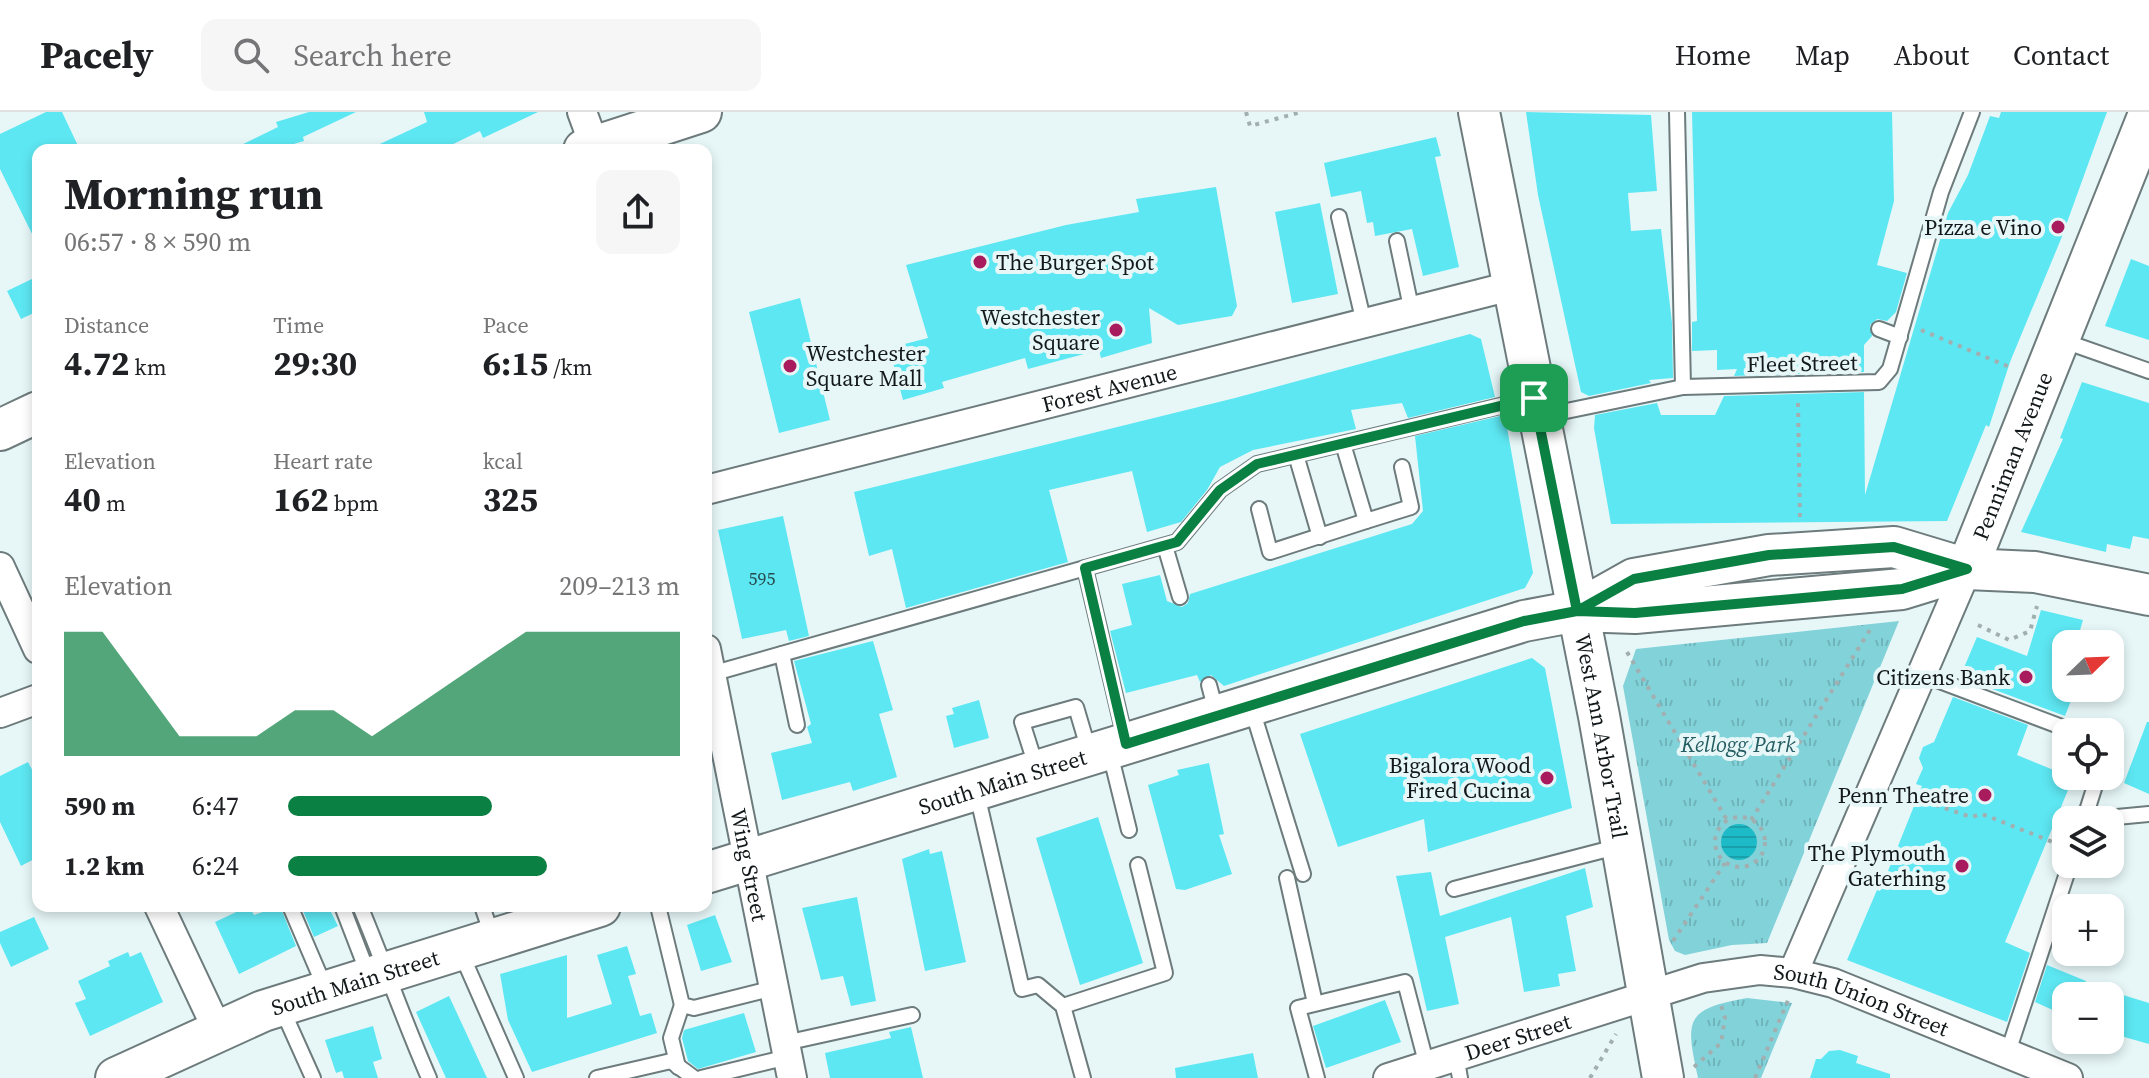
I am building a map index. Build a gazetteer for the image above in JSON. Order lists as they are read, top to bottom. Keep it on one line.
{"streets":{"main road":["Penniman Avenue","West Ann Arbor Trail","South Main Street"],"street":["Forest Avenue","Wing Street","South Union Street","Deer Street"],"lane":["Fleet Street"]},"crossings":[["Fleet Street","West Ann Arbor Trail"],["Forest Avenue","West Ann Arbor Trail"],["Penniman Avenue","South Main Street"],["Penniman Avenue","South Union Street"],["West Ann Arbor Trail","South Main Street"],["West Ann Arbor Trail","South Union Street"],["West Ann Arbor Trail","Deer Street"],["South Main Street","Wing Street"],["South Union Street","Deer Street"]],"parks":["Kellogg Park"],"places":["Pizza e Vino","The Burger Spot","Westchester Square","Westchester Square Mall","Citizens Bank","Bigalora Wood Fired Cucina","Penn Theatre","The Plymouth Gaterhing"],"house_numbers":["595"],"north":"top right","page":{"header":"Pacely","search":"Search here","nav":["Home","Map","About","Contact"],"heading":["Morning run","06:57 · 8 × 590 m"],"stats":[["Distance","4.72 km"],["Time","29:30"],["Pace","6:15 /km"],["Elevation","40 m"],["Heart rate","162 bpm"],["kcal","325"]],"chart":["Elevation","209–213 m"],"map_buttons":["+","−"],"list":[{"name":"590 m","note":"6:47"},{"name":"1.2 km","note":"6:24"}]}}
